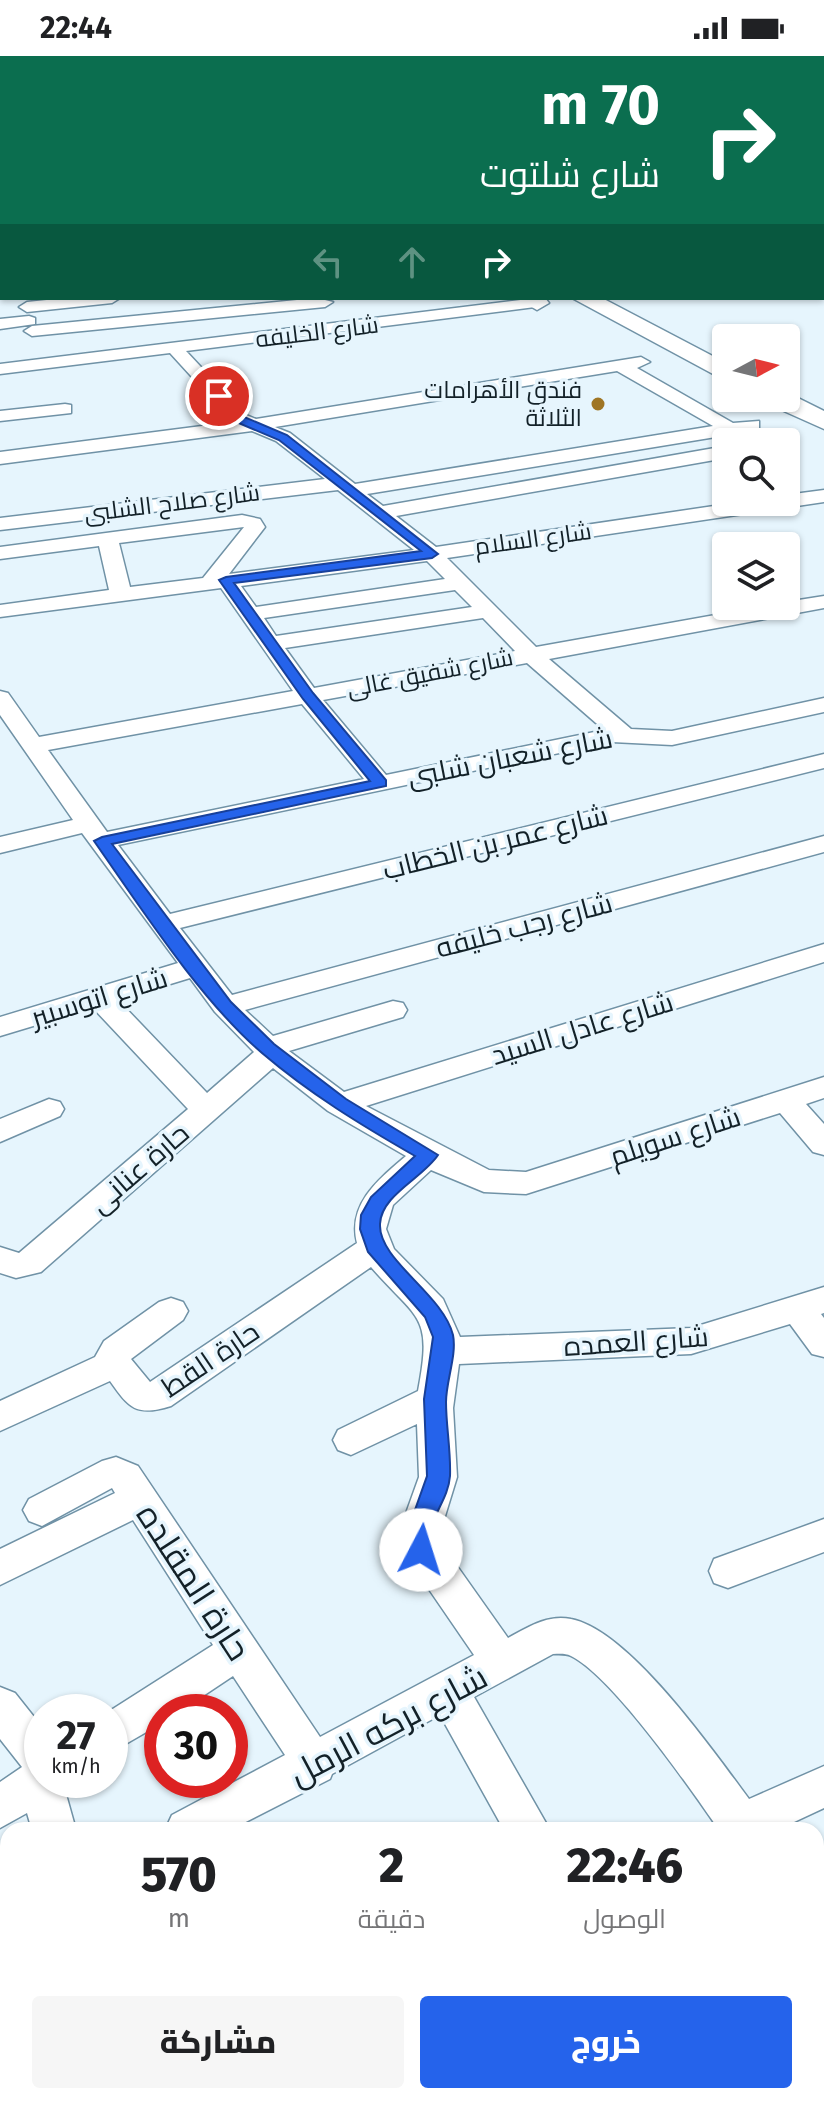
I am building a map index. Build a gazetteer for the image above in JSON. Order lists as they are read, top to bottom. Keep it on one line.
{"streets":{"street":["شارع الخليفه","شارع صلاح الشلبى","شارع السلام","شارع شفيق غالى","شارع شعبان شلبى","شارع عمر بن الخطاب","شارع رجب خليفه","شارع اتوسبير","شارع عادل السيد","شارع سويلم","حارة عنانى","شارع العمده","حارة القط","حارة المقلده","شارع بركه الرمل"]},"crossings":[["حارة المقلده","شارع بركه الرمل"]],"places":["فندق الأهرامات الثلاثة"],"north":"right","page":{"status":"22:44","turn":["70 m","شارع شلتوت"],"speed":"27 km/h","limit":"30","eta":["22:46","الوصول","2","دقيقة","570","m"],"buttons":["خروج","مشاركة"]}}
